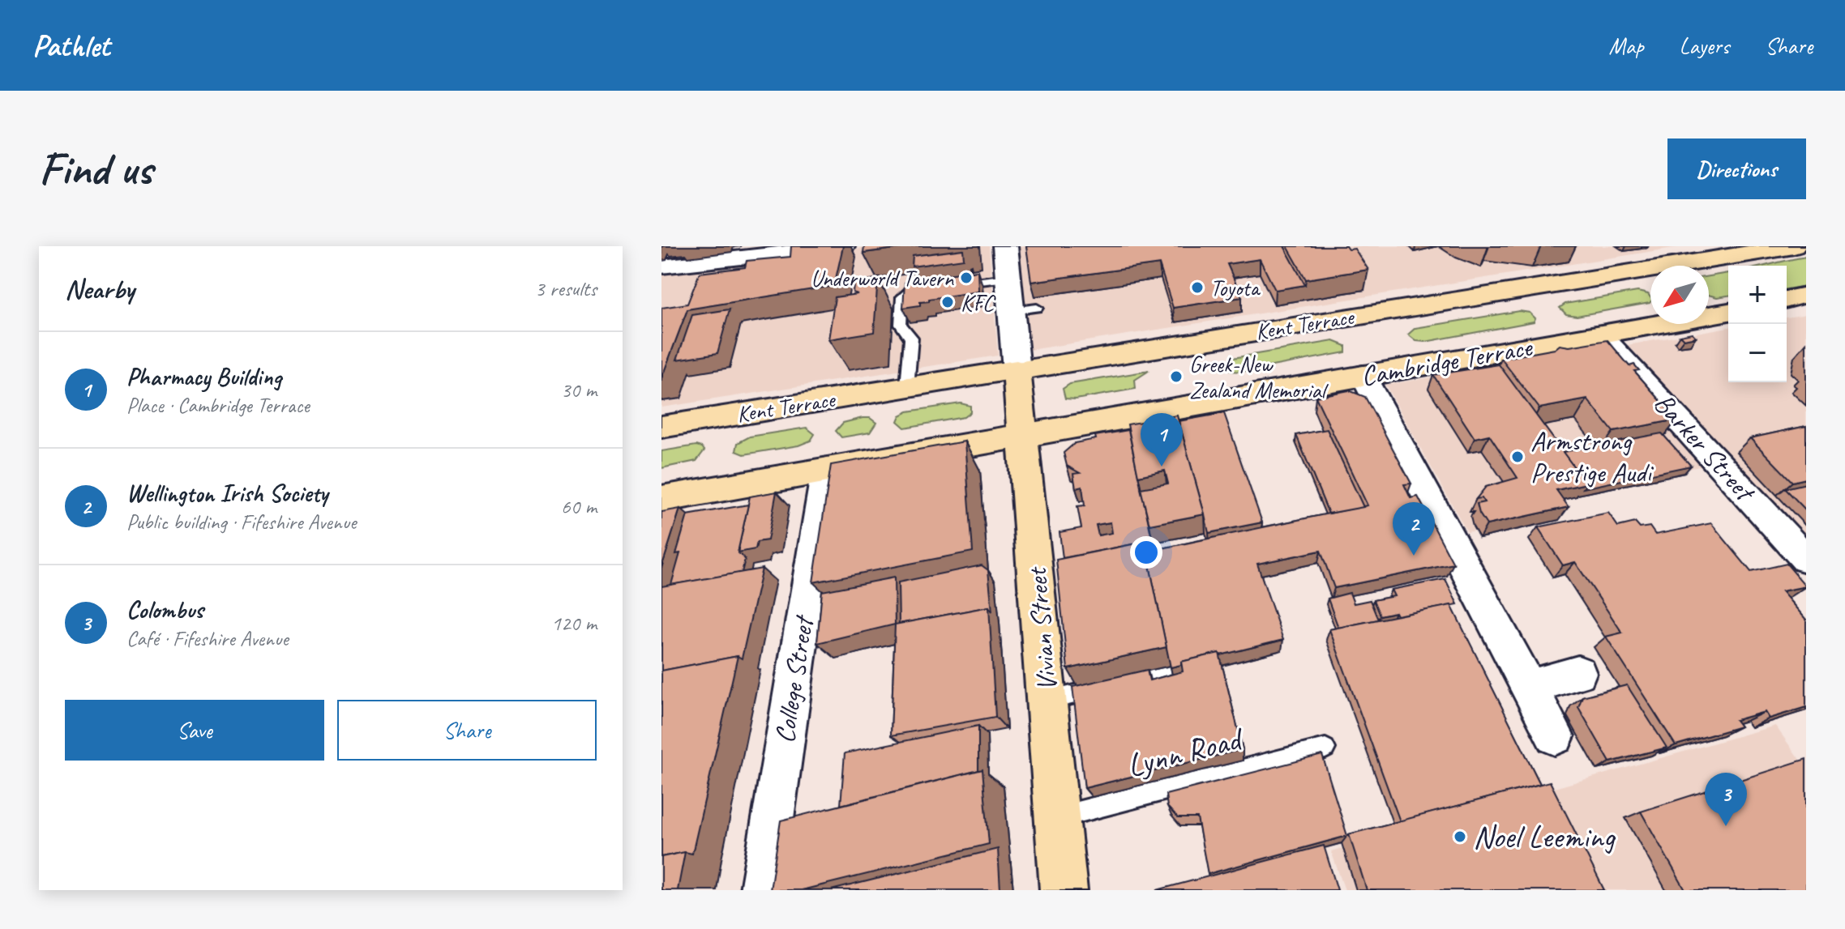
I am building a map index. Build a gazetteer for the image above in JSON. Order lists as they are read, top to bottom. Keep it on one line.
{"streets":{"main road":["Kent Terrace","Cambridge Terrace","Vivian Street"],"street":["Barker Street","College Street"],"lane":["Lynn Road"]},"crossings":[["Kent Terrace","Vivian Street"],["Cambridge Terrace","Barker Street"],["Cambridge Terrace","Vivian Street"],["Cambridge Terrace","College Street"],["Vivian Street","Lynn Road"]],"places":["Underworld Tavern","Toyota","KFC","Greek-New Zealand Memorial","Armstrong Prestige Audi","Noel Leeming"],"north":"bottom left","page":{"header":"Pathlet","nav":["Map","Layers","Share"],"buttons":["Directions",["Save","Share"]],"title":"Find us","heading":["Nearby","3 results"],"map_buttons":["+","−"],"list":[{"mark":"1","name":"Pharmacy Building","note":"Place · Cambridge Terrace","value":"30 m"},{"mark":"2","name":"Wellington Irish Society","note":"Public building · Fifeshire Avenue","value":"60 m"},{"mark":"3","name":"Colombus","note":"Café · Fifeshire Avenue","value":"120 m"}],"pins":["1","2","3"]}}
